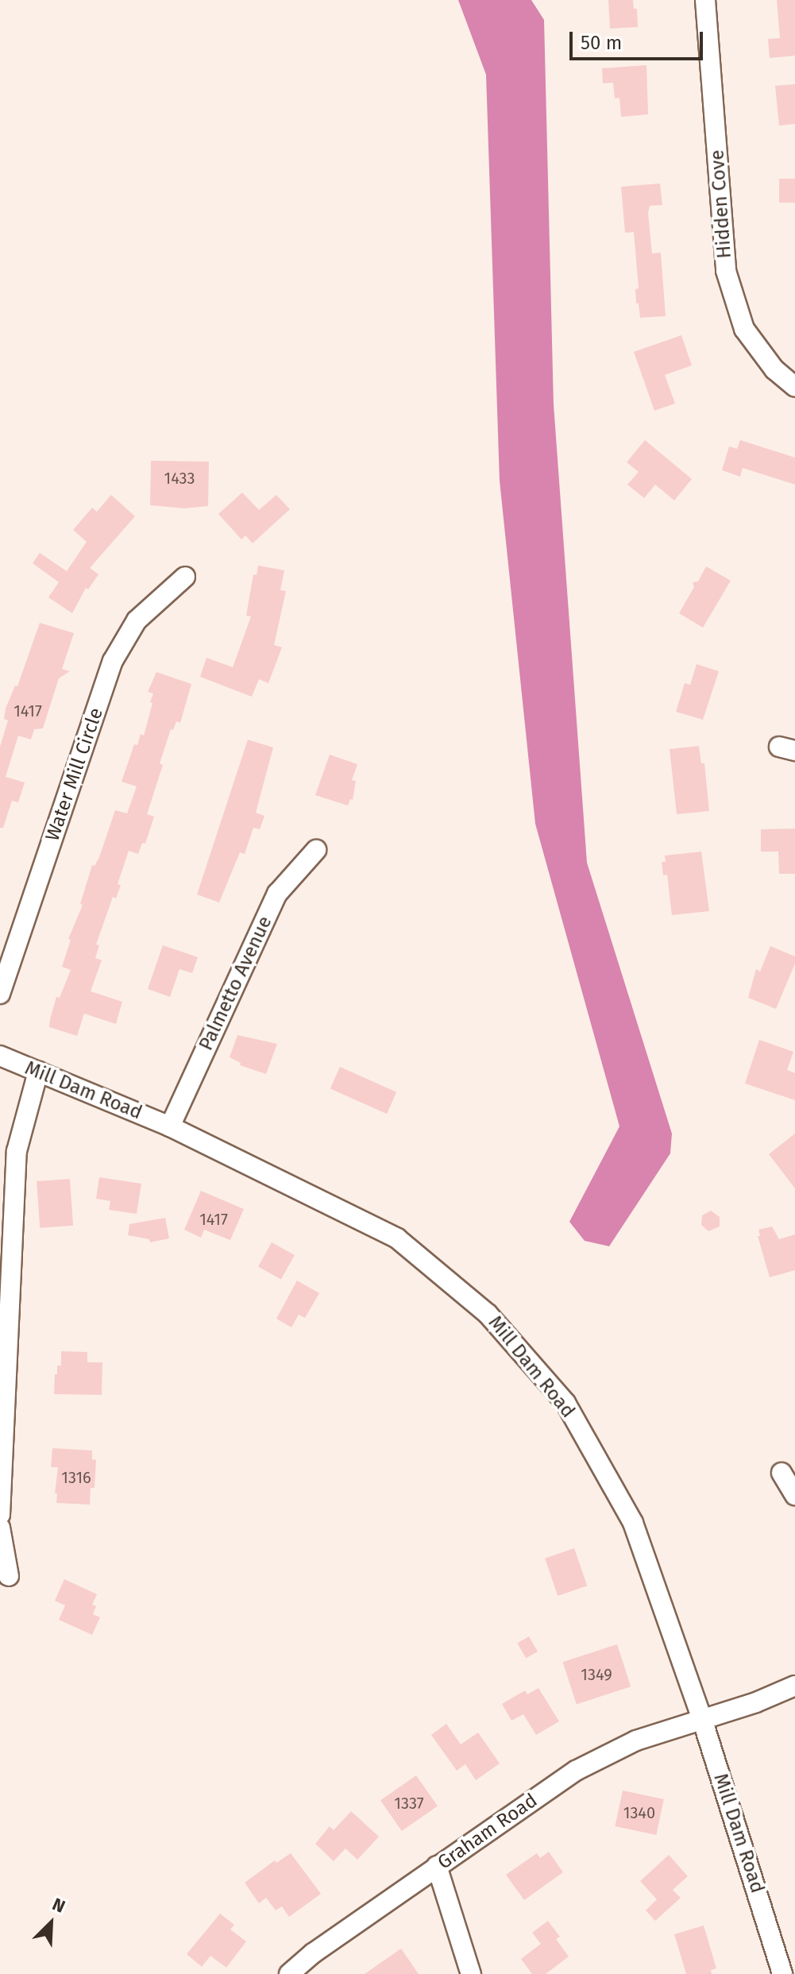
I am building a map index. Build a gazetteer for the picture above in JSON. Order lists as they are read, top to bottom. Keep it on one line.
{"streets":{"street":["Hidden Cove","Water Mill Circle","Palmetto Avenue","Mill Dam Road","Graham Road"]},"crossings":[["Palmetto Avenue","Mill Dam Road"],["Mill Dam Road","Graham Road"]],"house_numbers":["1433","1417","1417","1316","1349","1337","1340"],"scale_bar":"50 m","north":"top right"}
